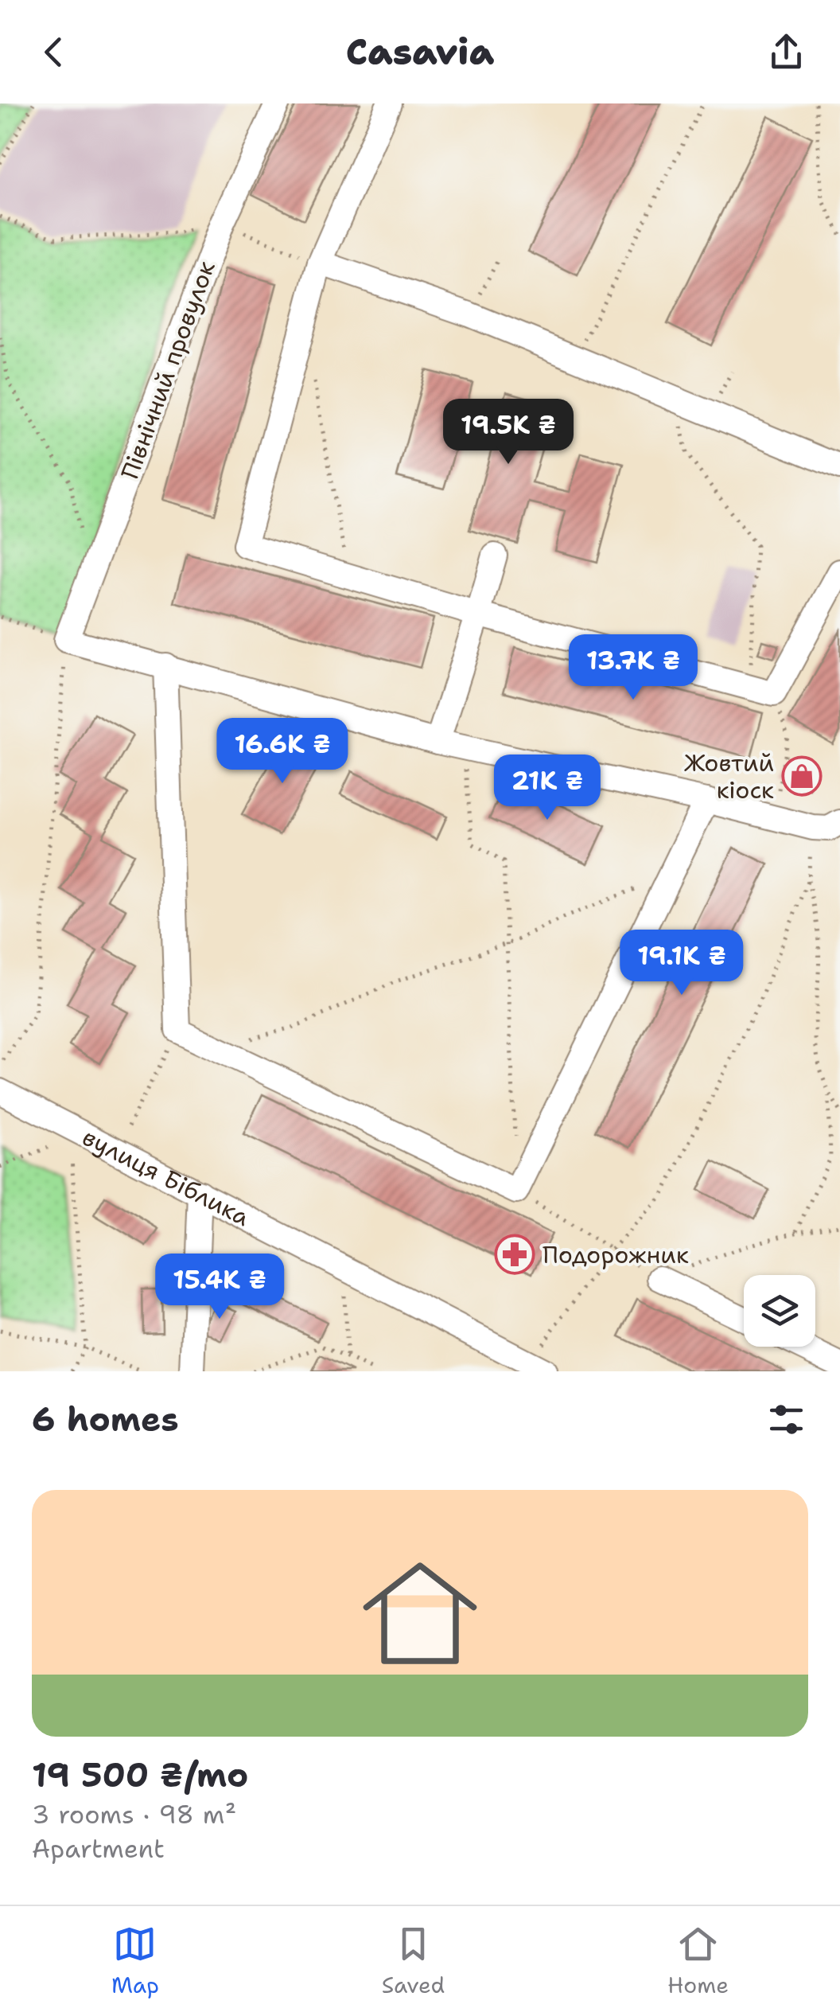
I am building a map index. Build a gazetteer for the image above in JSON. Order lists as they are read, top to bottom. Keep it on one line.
{"streets":{"street":["Північний провулок","вулиця Біблика"]},"places":{"shop":["Жовтий кіоск"],"pharmacy":["Подорожник"]},"page":{"header":"Casavia","price":["19.5K ₴","13.7K ₴","16.6K ₴","21K ₴","19.1K ₴","15.4K ₴"],"heading":"6 homes","list":[{"name":"19 500 ₴/mo","note":"3 rooms · 98 m² · Apartment"}],"tabs":["Map","Saved","Home"]}}
